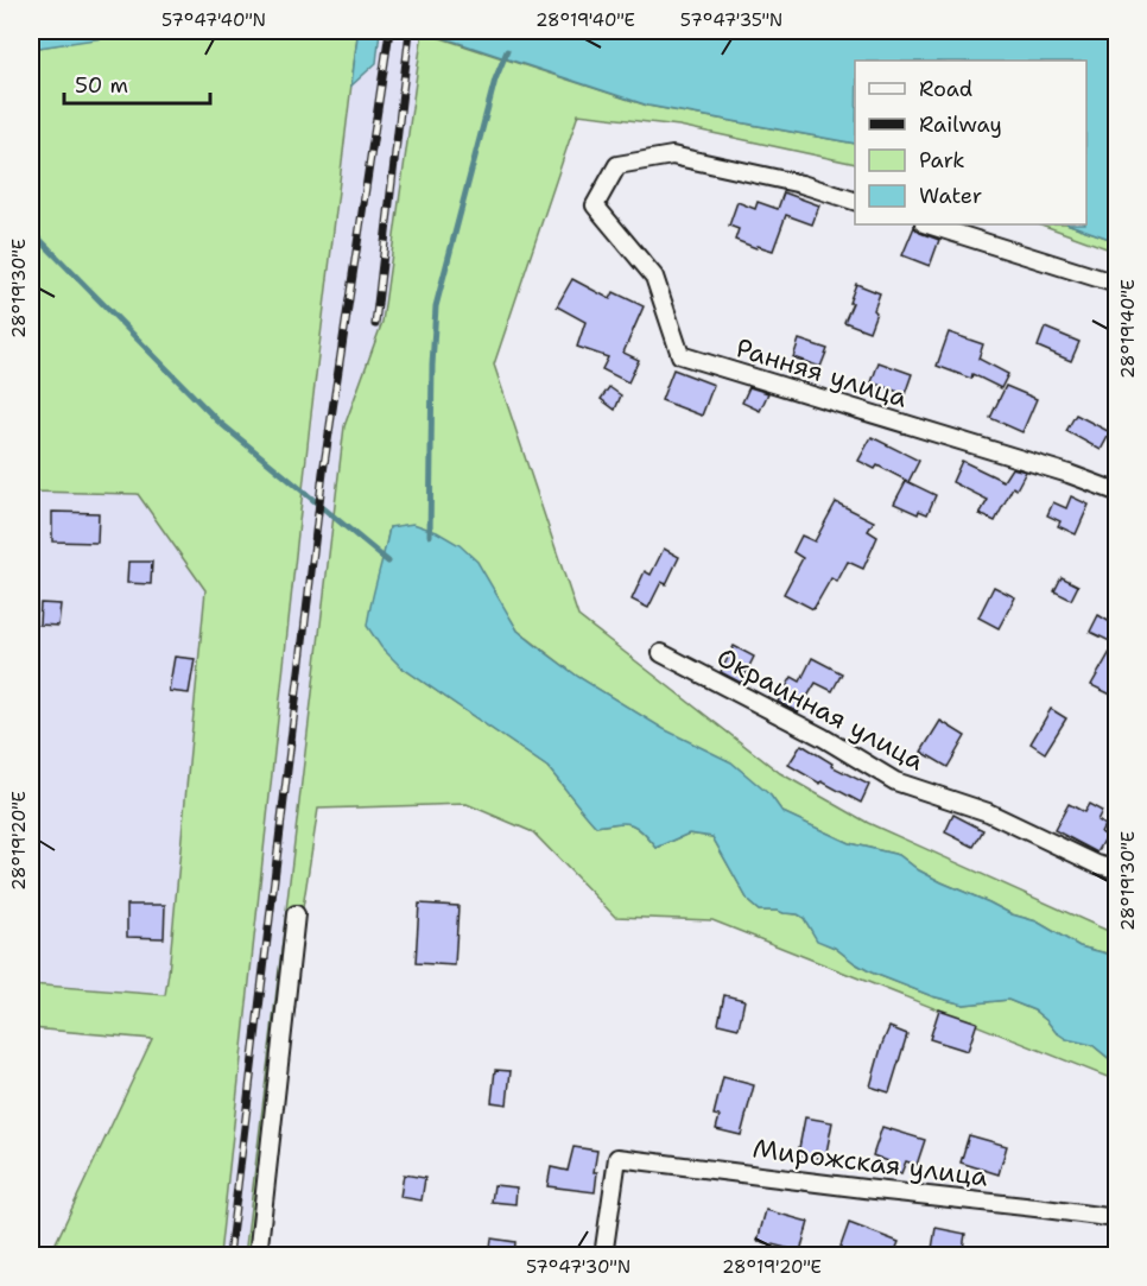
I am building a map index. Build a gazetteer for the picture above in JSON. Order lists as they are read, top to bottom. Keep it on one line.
{"streets":{"street":["Ранняя улица","Окраинная улица","Мирожская улица"]},"legend":["Road","Railway","Park","Water"],"scale_bar":"50 m","coordinates":["57°47'40\"N","28°19'40\"E","57°47'35\"N","28°19'30\"E","28°19'20\"E","57°47'30\"N"]}
